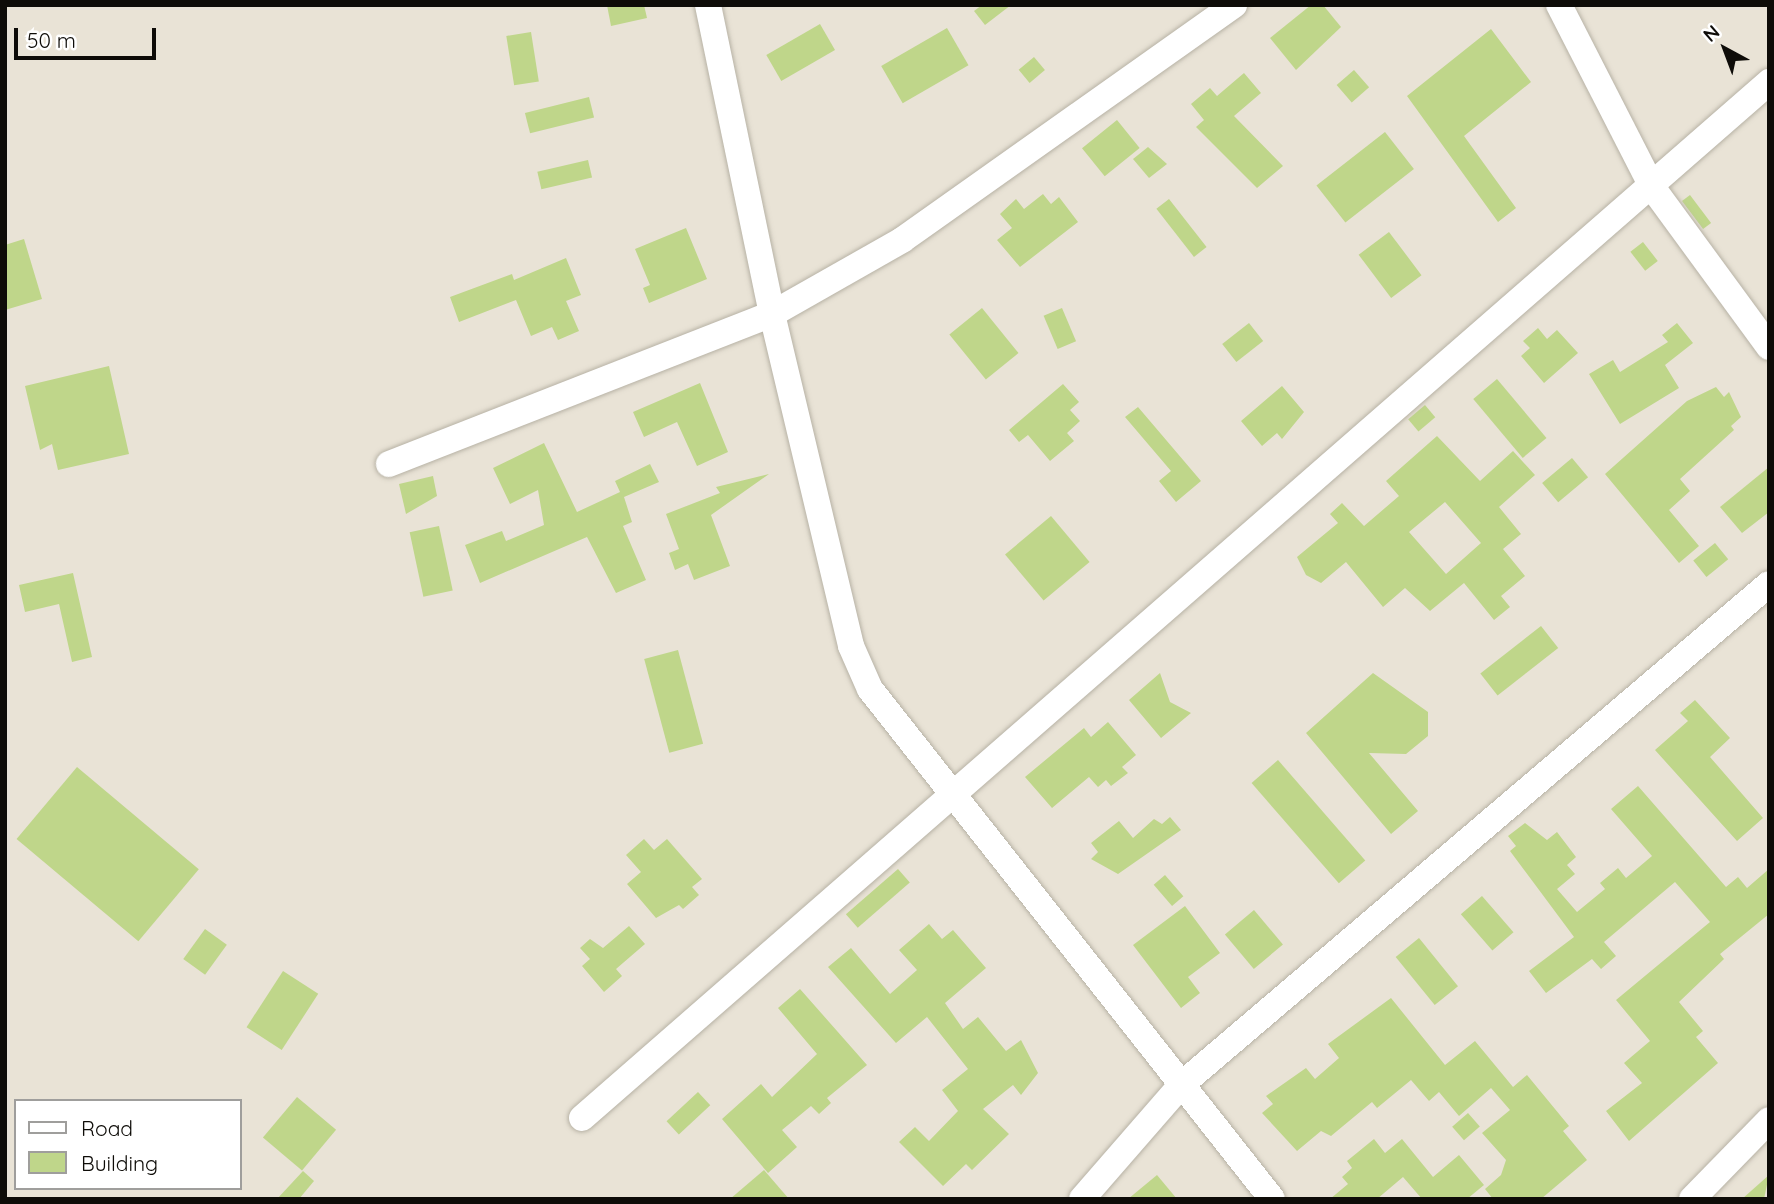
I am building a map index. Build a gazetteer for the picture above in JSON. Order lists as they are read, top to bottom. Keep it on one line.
{"legend":["Road","Building"],"scale_bar":"50 m","north":"top left"}
